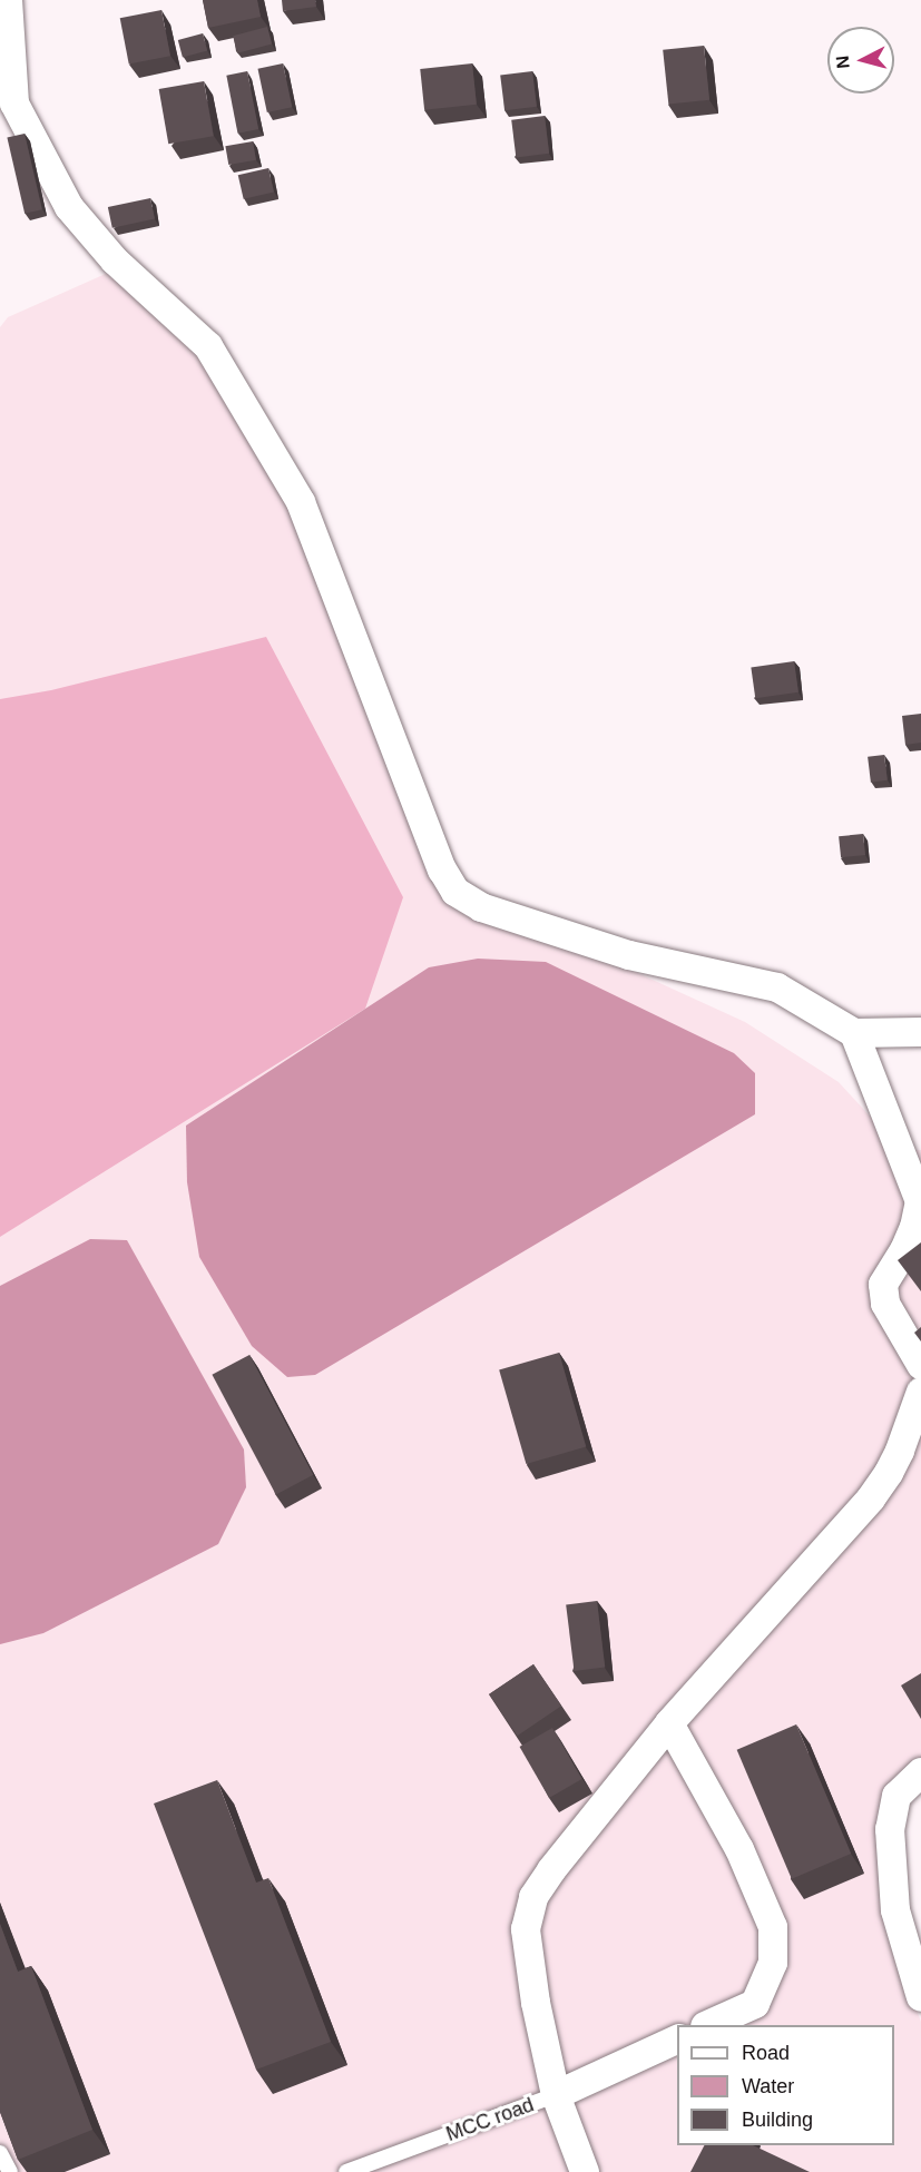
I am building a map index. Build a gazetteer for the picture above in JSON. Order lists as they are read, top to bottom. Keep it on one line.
{"streets":{"street":["MCC road"]},"legend":["Road","Water","Building"],"north":"left"}
